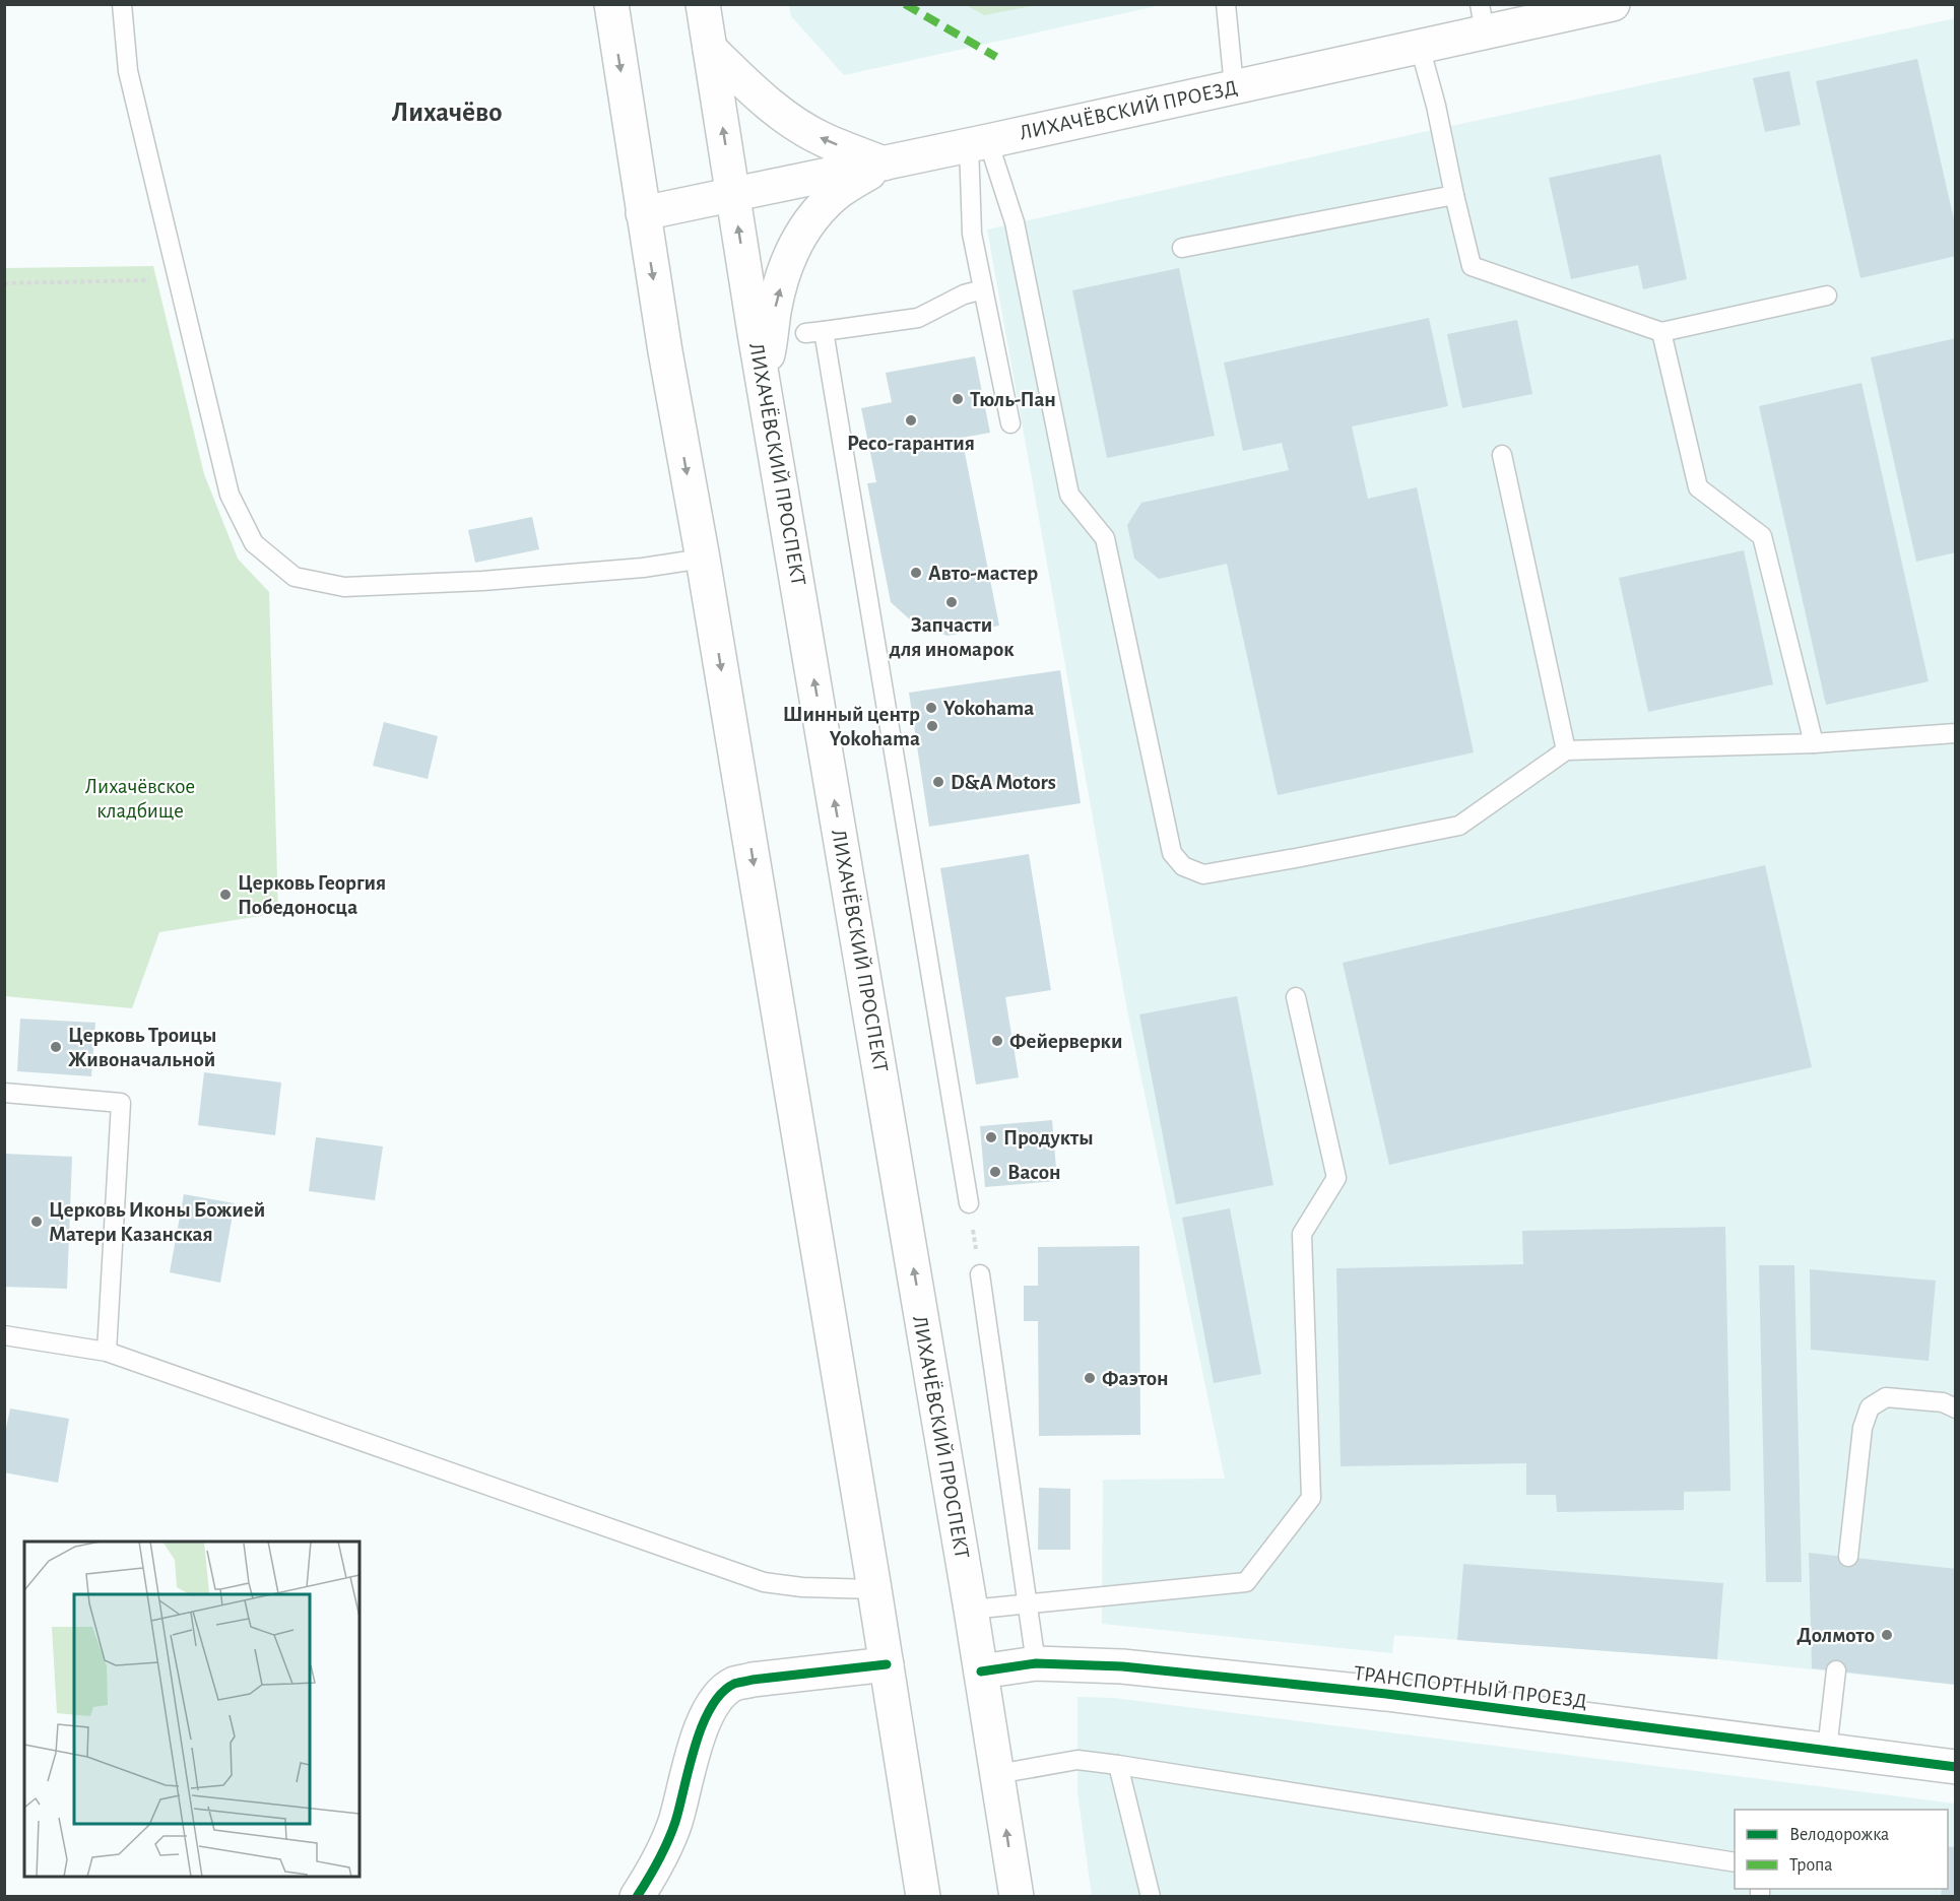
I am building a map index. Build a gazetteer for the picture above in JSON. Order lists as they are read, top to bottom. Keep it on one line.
{"streets":{"main road":["ЛИХАЧЁВСКИЙ ПРОЕЗД","ЛИХАЧЁВСКИЙ ПРОСПЕКТ","ТРАНСПОРТНЫЙ ПРОЕЗД"]},"crossings":[["ЛИХАЧЁВСКИЙ ПРОЕЗД","ЛИХАЧЁВСКИЙ ПРОСПЕКТ"],["ЛИХАЧЁВСКИЙ ПРОСПЕКТ","ТРАНСПОРТНЫЙ ПРОЕЗД"]],"districts":["Лихачёво"],"parks":["Лихачёвское кладбище"],"places":["Тюль-Пан","Ресо-гарантия","Авто-мастер","Запчасти для иномарок","Yokohama","Шинный центр Yokohama","D&A Motors","Церковь Георгия Победоносца","Фейерверки","Церковь Троицы Живоначальной","Продукты","Васон","Церковь Иконы Божией Матери Казанская","Фаэтон","Долмото"],"legend":["Велодорожка","Тропа"]}
